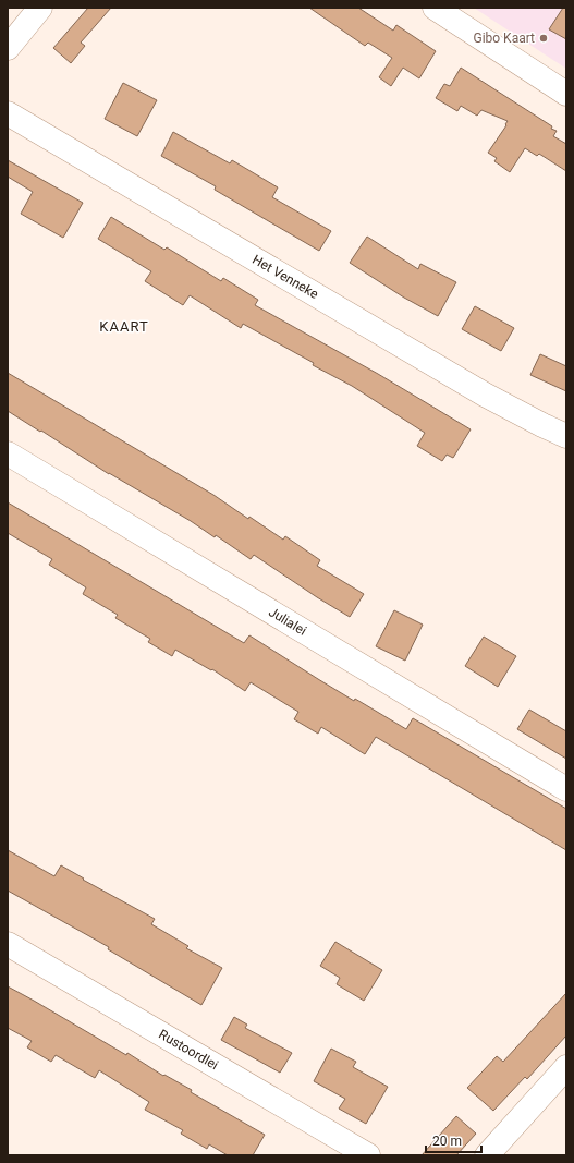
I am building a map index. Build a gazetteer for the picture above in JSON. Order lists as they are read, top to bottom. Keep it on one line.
{"streets":{"street":["Het Venneke","Julialei","Rustoordlei"]},"districts":["KAART"],"places":["Gibo Kaart"],"scale_bar":"20 m"}
